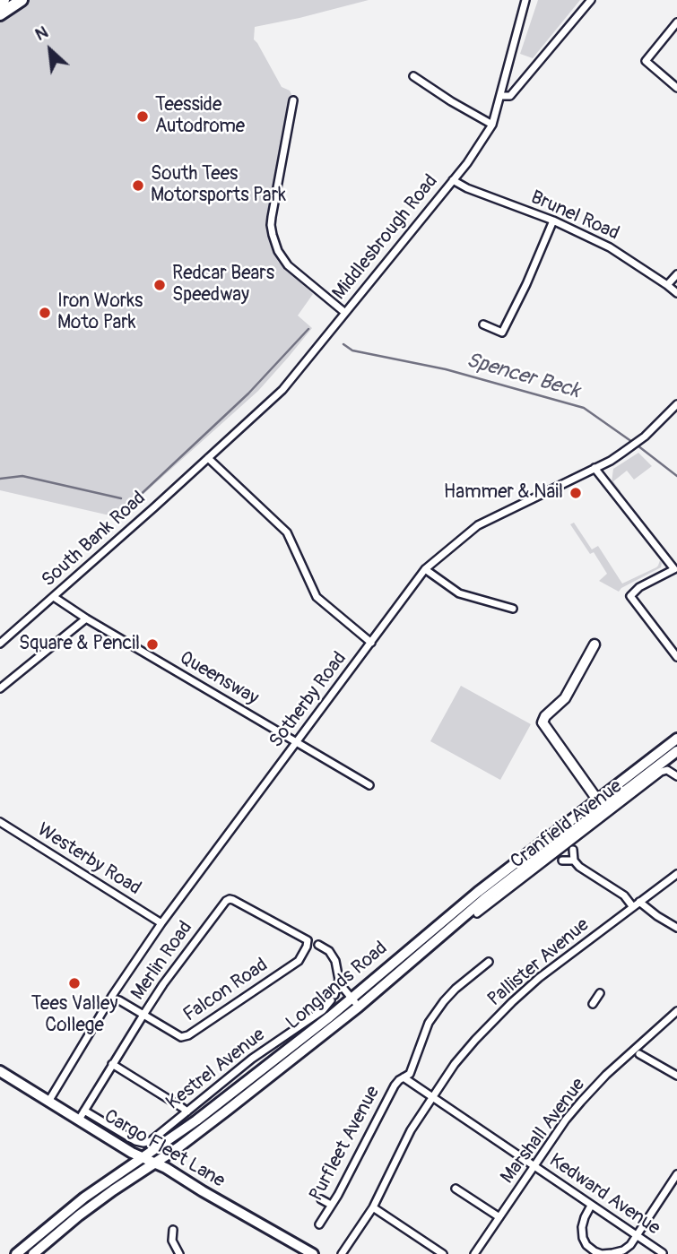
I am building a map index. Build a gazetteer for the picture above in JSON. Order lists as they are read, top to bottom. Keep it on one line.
{"streets":{"main road":["Longlands Road","Cargo Fleet Lane"],"street":["Brunel Road","Middlesbrough Road","South Bank Road","Queensway","Sotherby Road","Cranfield Avenue","Westerby Road","Merlin Road","Pallister Avenue","Falcon Road","Kestrel Avenue","Marshall Avenue","Purfleet Avenue","Kedward Avenue"]},"crossings":[["Brunel Road","Middlesbrough Road"],["Middlesbrough Road","South Bank Road"],["South Bank Road","Queensway"],["Queensway","Sotherby Road"],["Sotherby Road","Westerby Road"],["Sotherby Road","Cargo Fleet Lane"],["Merlin Road","Falcon Road"],["Merlin Road","Kestrel Avenue"],["Merlin Road","Cargo Fleet Lane"],["Pallister Avenue","Kedward Avenue"],["Longlands Road","Cargo Fleet Lane"],["Marshall Avenue","Kedward Avenue"],["Purfleet Avenue","Kedward Avenue"]],"water":["Spencer Beck"],"places":["Teesside Autodrome","South Tees Motorsports Park","Redcar Bears Speedway","Iron Works Moto Park","Hammer & Nail","Square & Pencil","Tees Valley College"],"north":"top left"}
